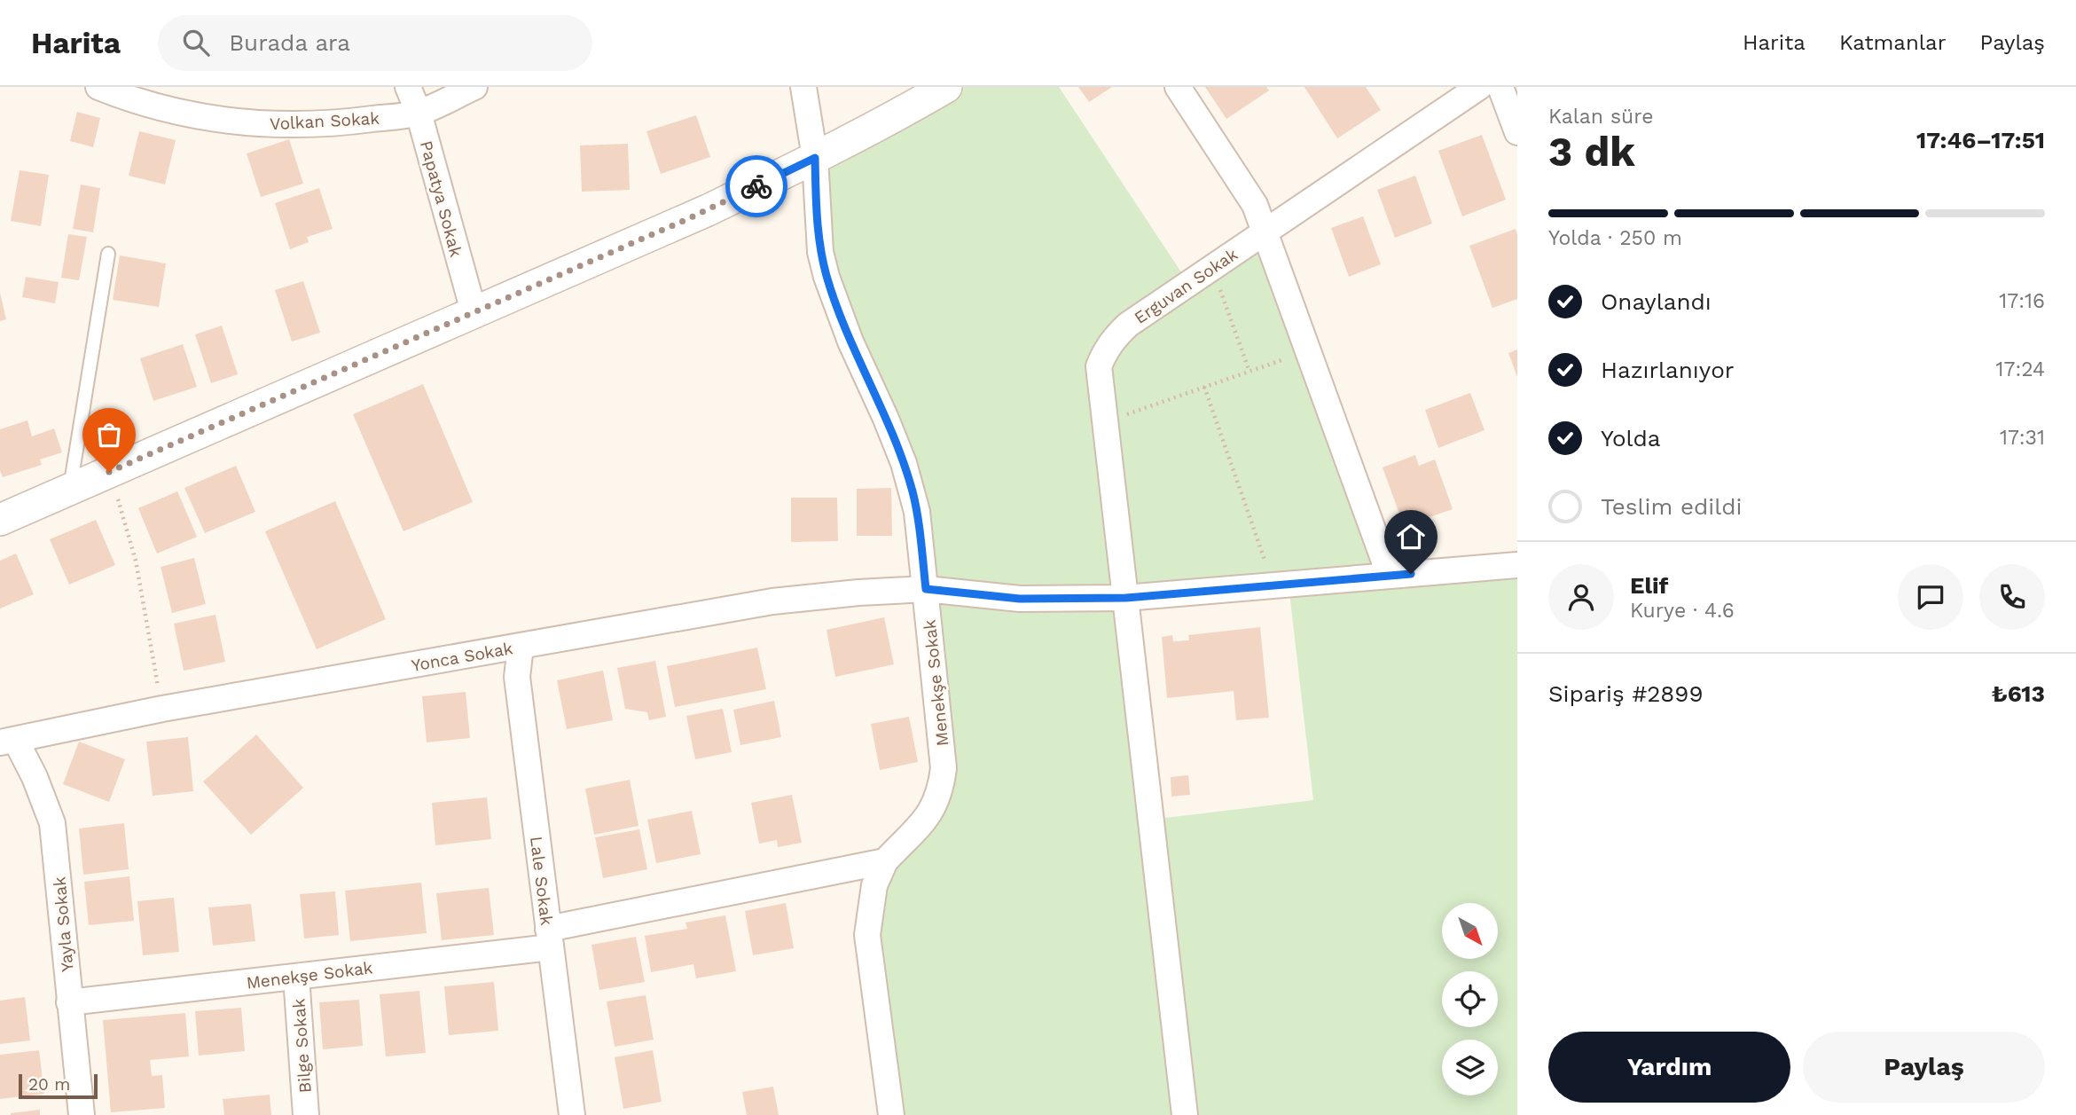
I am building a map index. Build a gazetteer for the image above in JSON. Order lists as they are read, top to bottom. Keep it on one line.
{"streets":{"street":["Volkan Sokak","Papatya Sokak","Erguvan Sokak","Yonca Sokak","Menekşe Sokak","Lale Sokak","Yayla Sokak","Bilge Sokak"]},"crossings":[["Volkan Sokak","Papatya Sokak"],["Erguvan Sokak","Yonca Sokak"],["Yonca Sokak","Menekşe Sokak"],["Yonca Sokak","Lale Sokak"],["Yonca Sokak","Yayla Sokak"],["Menekşe Sokak","Lale Sokak"],["Menekşe Sokak","Yayla Sokak"],["Menekşe Sokak","Bilge Sokak"]],"scale_bar":"20 m","north":"bottom right","page":{"header":"Harita","search":"Burada ara","nav":["Harita","Katmanlar","Paylaş"],"heading":["3 dk","Kalan süre","17:46–17:51"],"panel":["Elif","Kurye · 4.6","Sipariş #2899","₺613"],"bar":"Yolda · 250 m","list":[["Onaylandı","17:16"],["Hazırlanıyor","17:24"],["Yolda","17:31"],"Teslim edildi"],"buttons":["Yardım","Paylaş"],"scale":"20 m"}}
